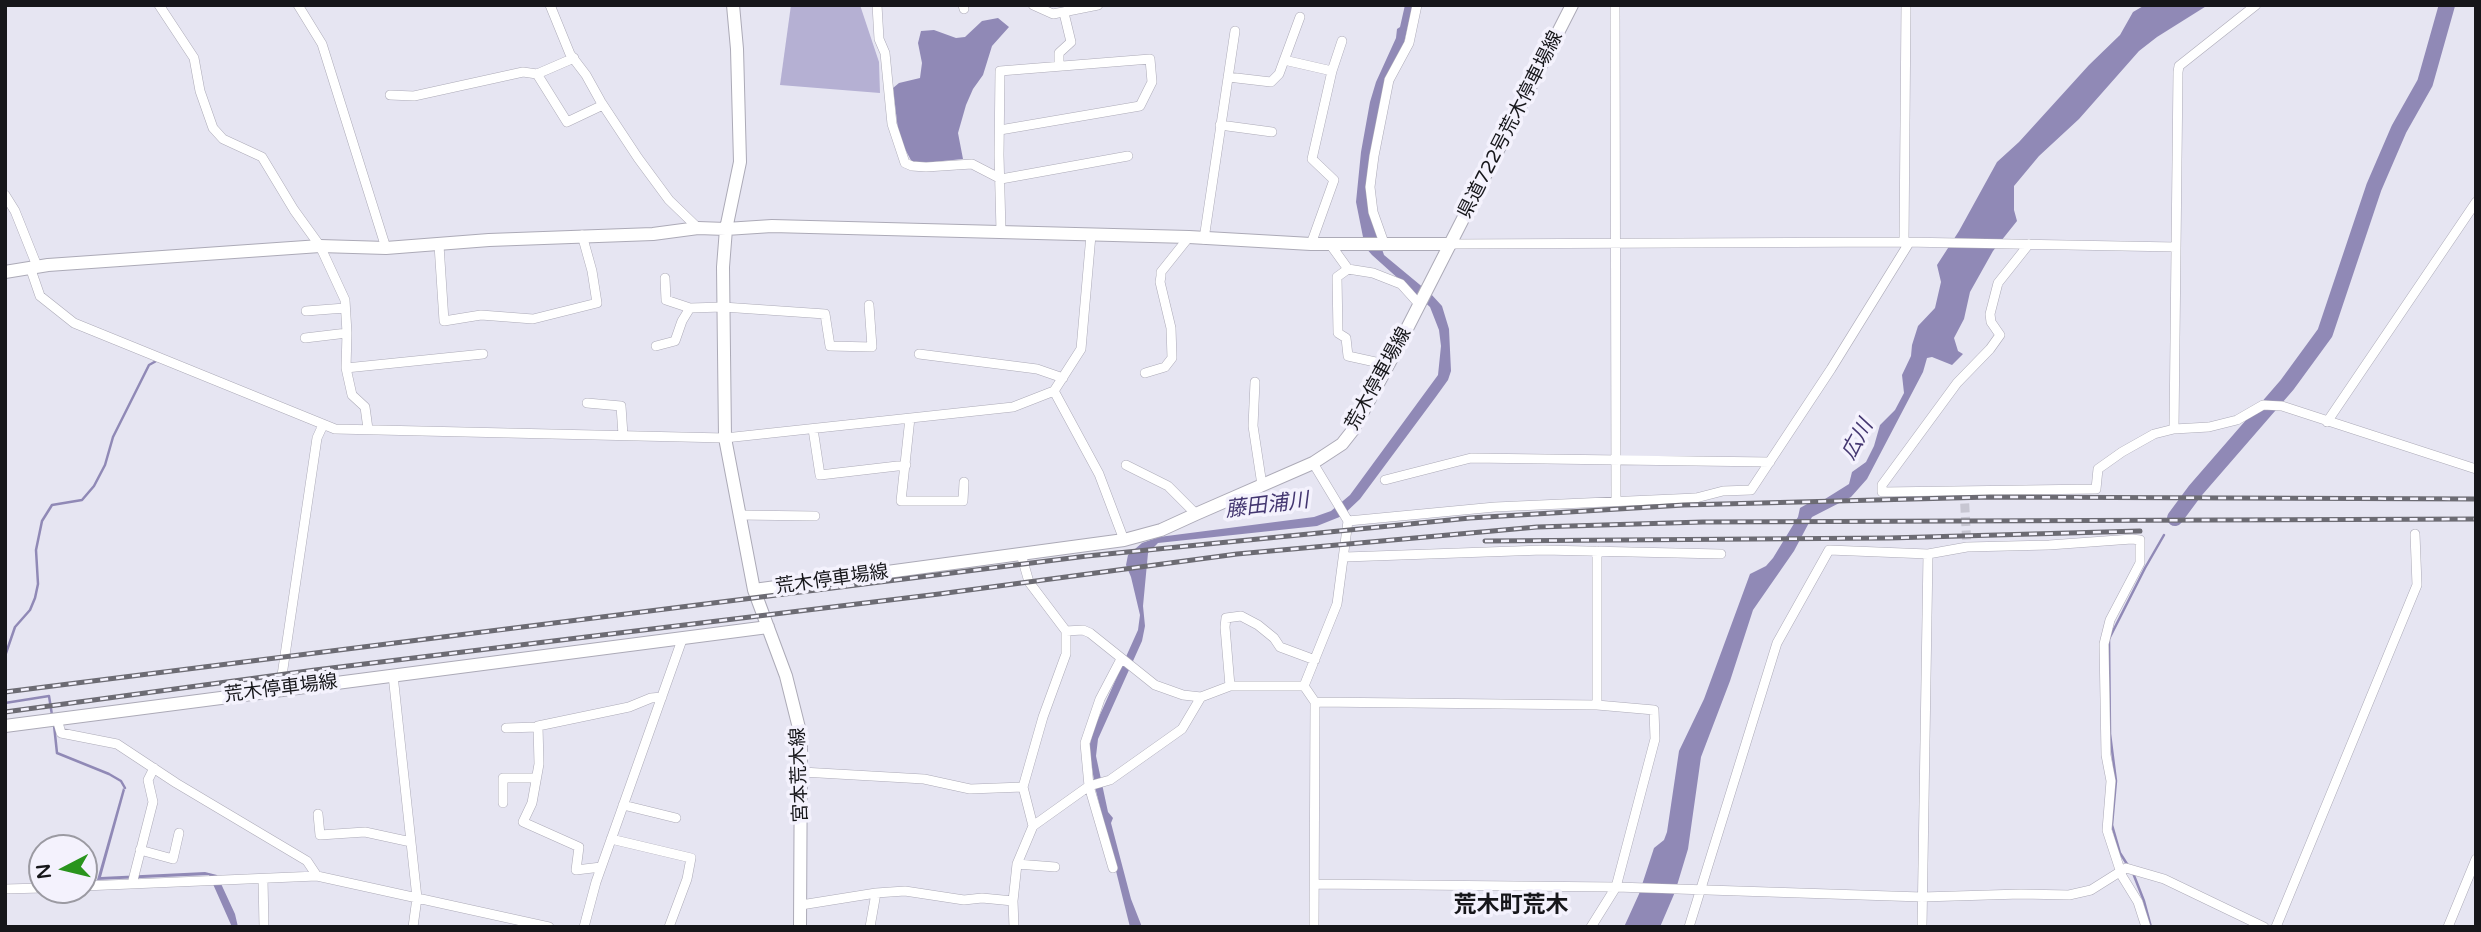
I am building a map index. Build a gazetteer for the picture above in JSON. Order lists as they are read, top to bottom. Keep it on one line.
{"streets":{"main road":["県道722号荒木停車場線","荒木停車場線","宮本荒木線"]},"crossings":[["県道722号荒木停車場線","荒木停車場線"],["荒木停車場線","宮本荒木線"]],"districts":["荒木町荒木"],"water":["広川","藤田浦川"],"north":"left"}
